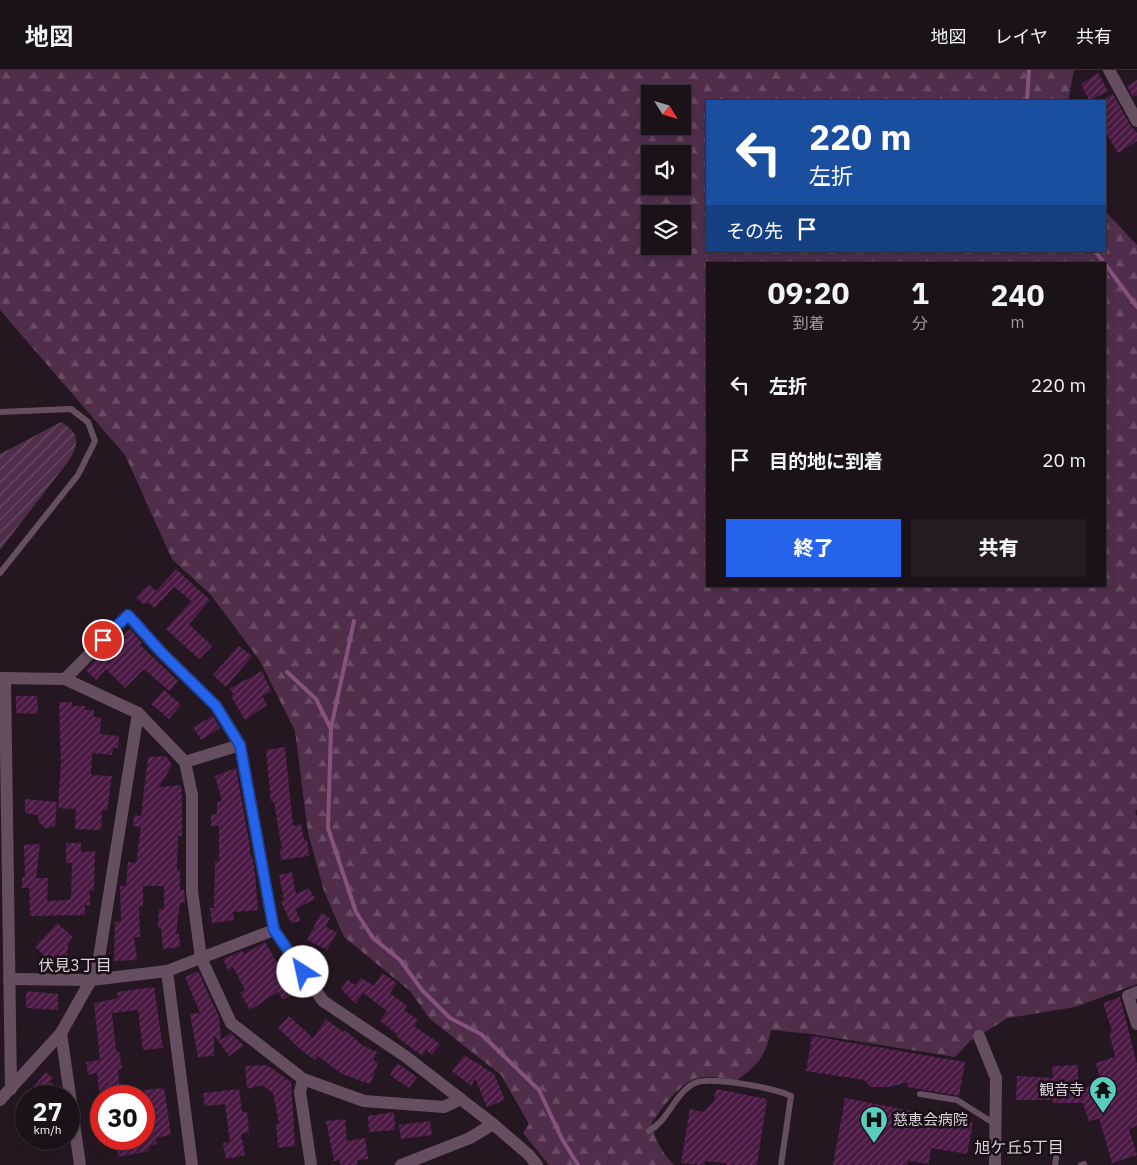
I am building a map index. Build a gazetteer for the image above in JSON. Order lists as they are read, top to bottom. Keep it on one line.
{"districts":["伏見3丁目","旭ケ丘5丁目"],"places":{"temple":["観音寺"],"hospital":["慈恵会病院"]},"north":"bottom right","page":{"header":"地図","nav":["地図","レイヤ","共有"],"turn":["220 m","左折"],"then":"その先","eta":["09:20","到着","1","分","240","m"],"list":[{"name":"左折","value":"220 m"},{"name":"目的地に到着","value":"20 m"}],"buttons":["終了","共有"],"speed":"27 km/h","limit":"30"}}
